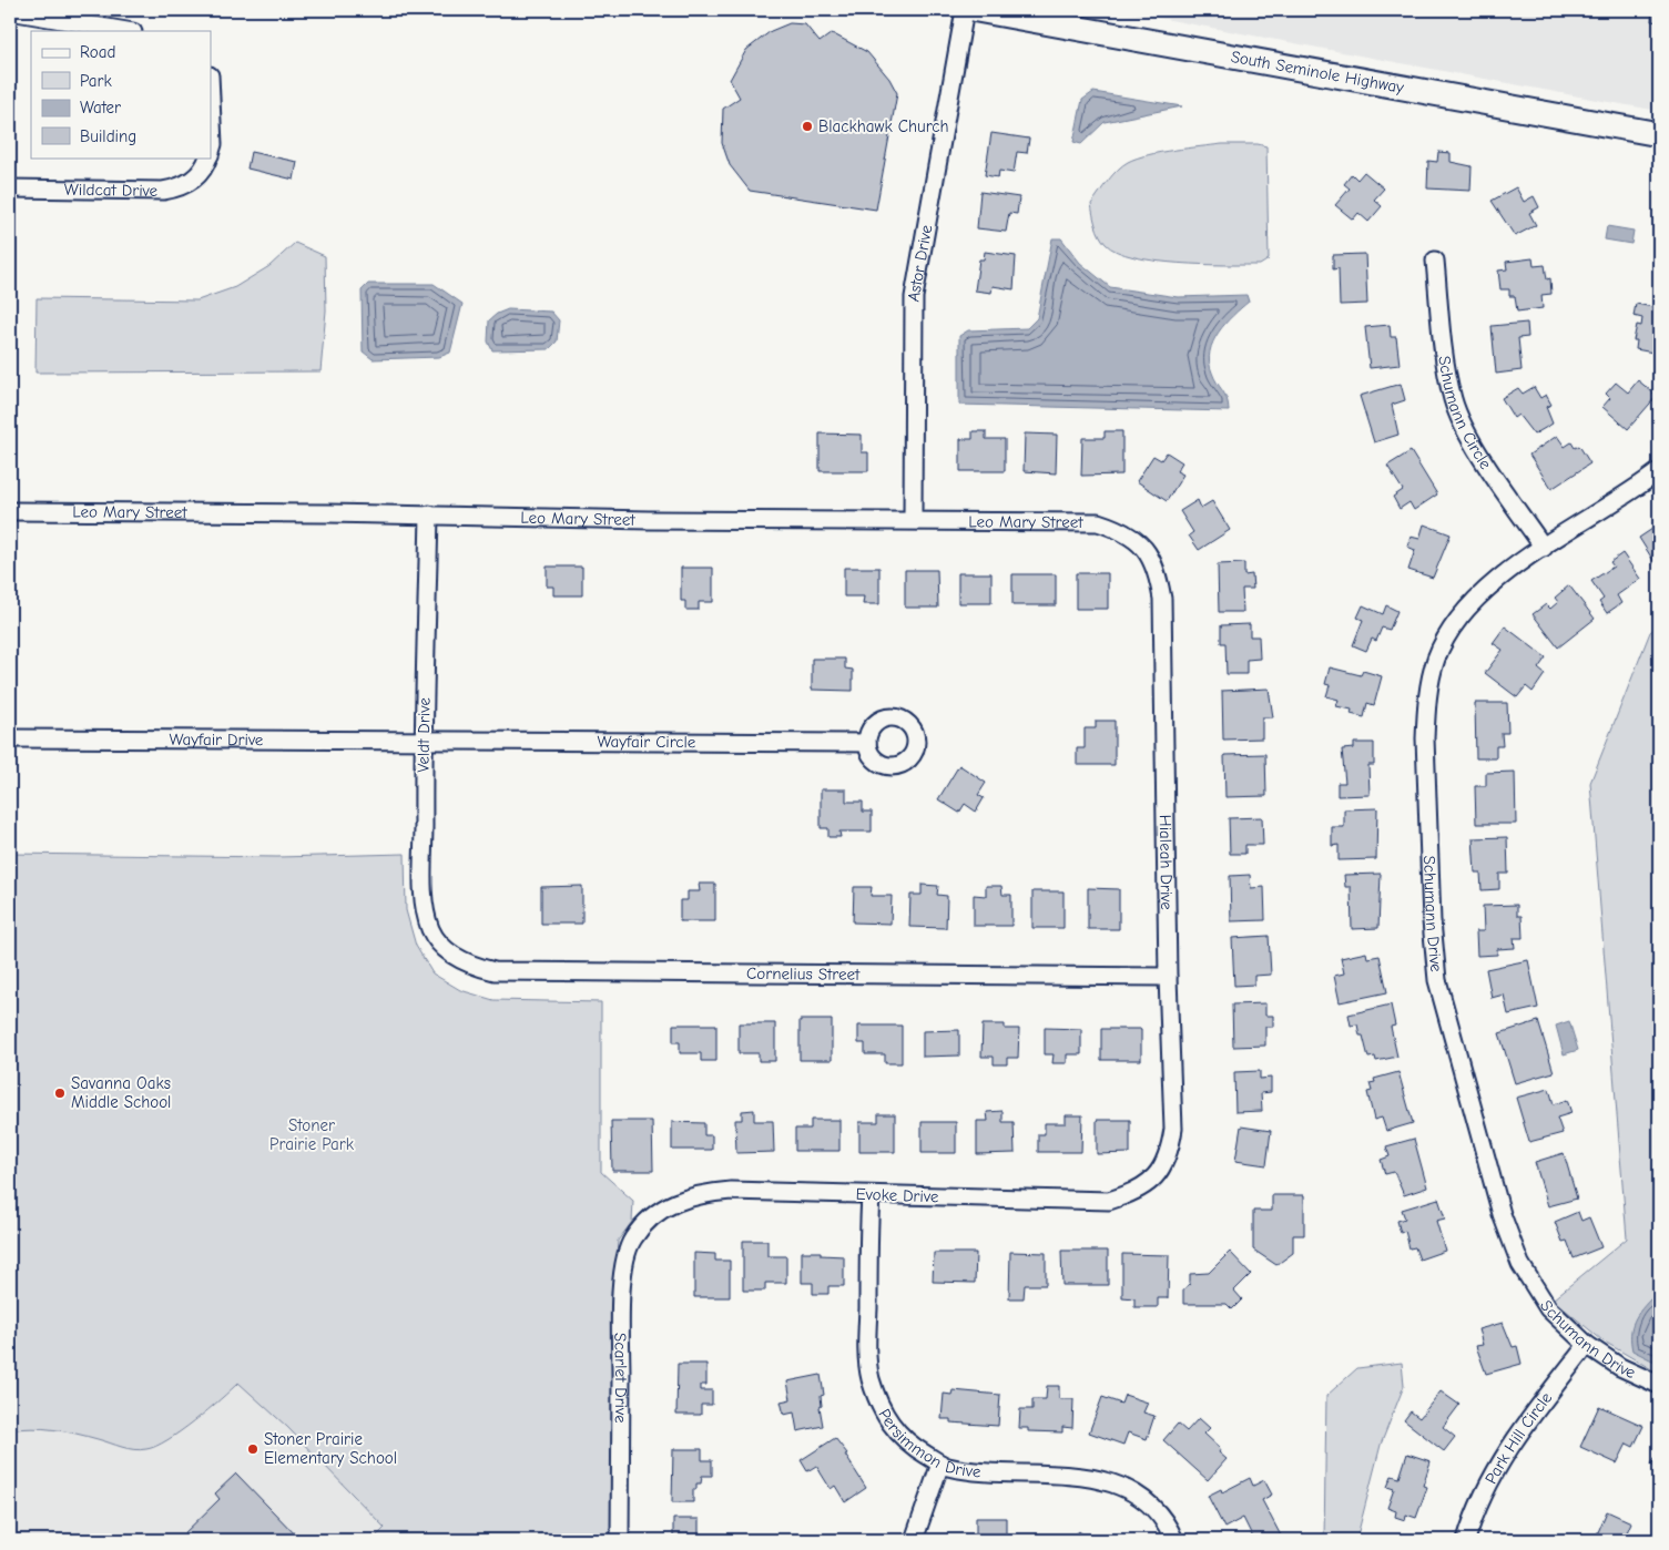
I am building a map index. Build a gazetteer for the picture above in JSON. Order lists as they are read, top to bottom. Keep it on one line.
{"streets":{"street":["South Seminole Highway","Wildcat Drive","Astor Drive","Schumann Circle","Leo Mary Street","Veldt Drive","Wayfair Drive","Wayfair Circle","Hialeah Drive","Schumann Drive","Cornelius Street","Evoke Drive","Scarlet Drive","Persimmon Drive","Park Hill Circle"]},"crossings":[["Astor Drive","Leo Mary Street"],["Schumann Circle","Schumann Drive"],["Leo Mary Street","Veldt Drive"],["Leo Mary Street","Hialeah Drive"],["Veldt Drive","Wayfair Drive"],["Veldt Drive","Wayfair Circle"],["Veldt Drive","Cornelius Street"],["Wayfair Drive","Wayfair Circle"],["Hialeah Drive","Cornelius Street"],["Hialeah Drive","Evoke Drive"],["Schumann Drive","Park Hill Circle"],["Evoke Drive","Scarlet Drive"],["Evoke Drive","Persimmon Drive"]],"parks":["Stoner Prairie Park"],"places":["Blackhawk Church","Savanna Oaks Middle School","Stoner Prairie Elementary School"],"legend":["Road","Park","Water","Building"]}
